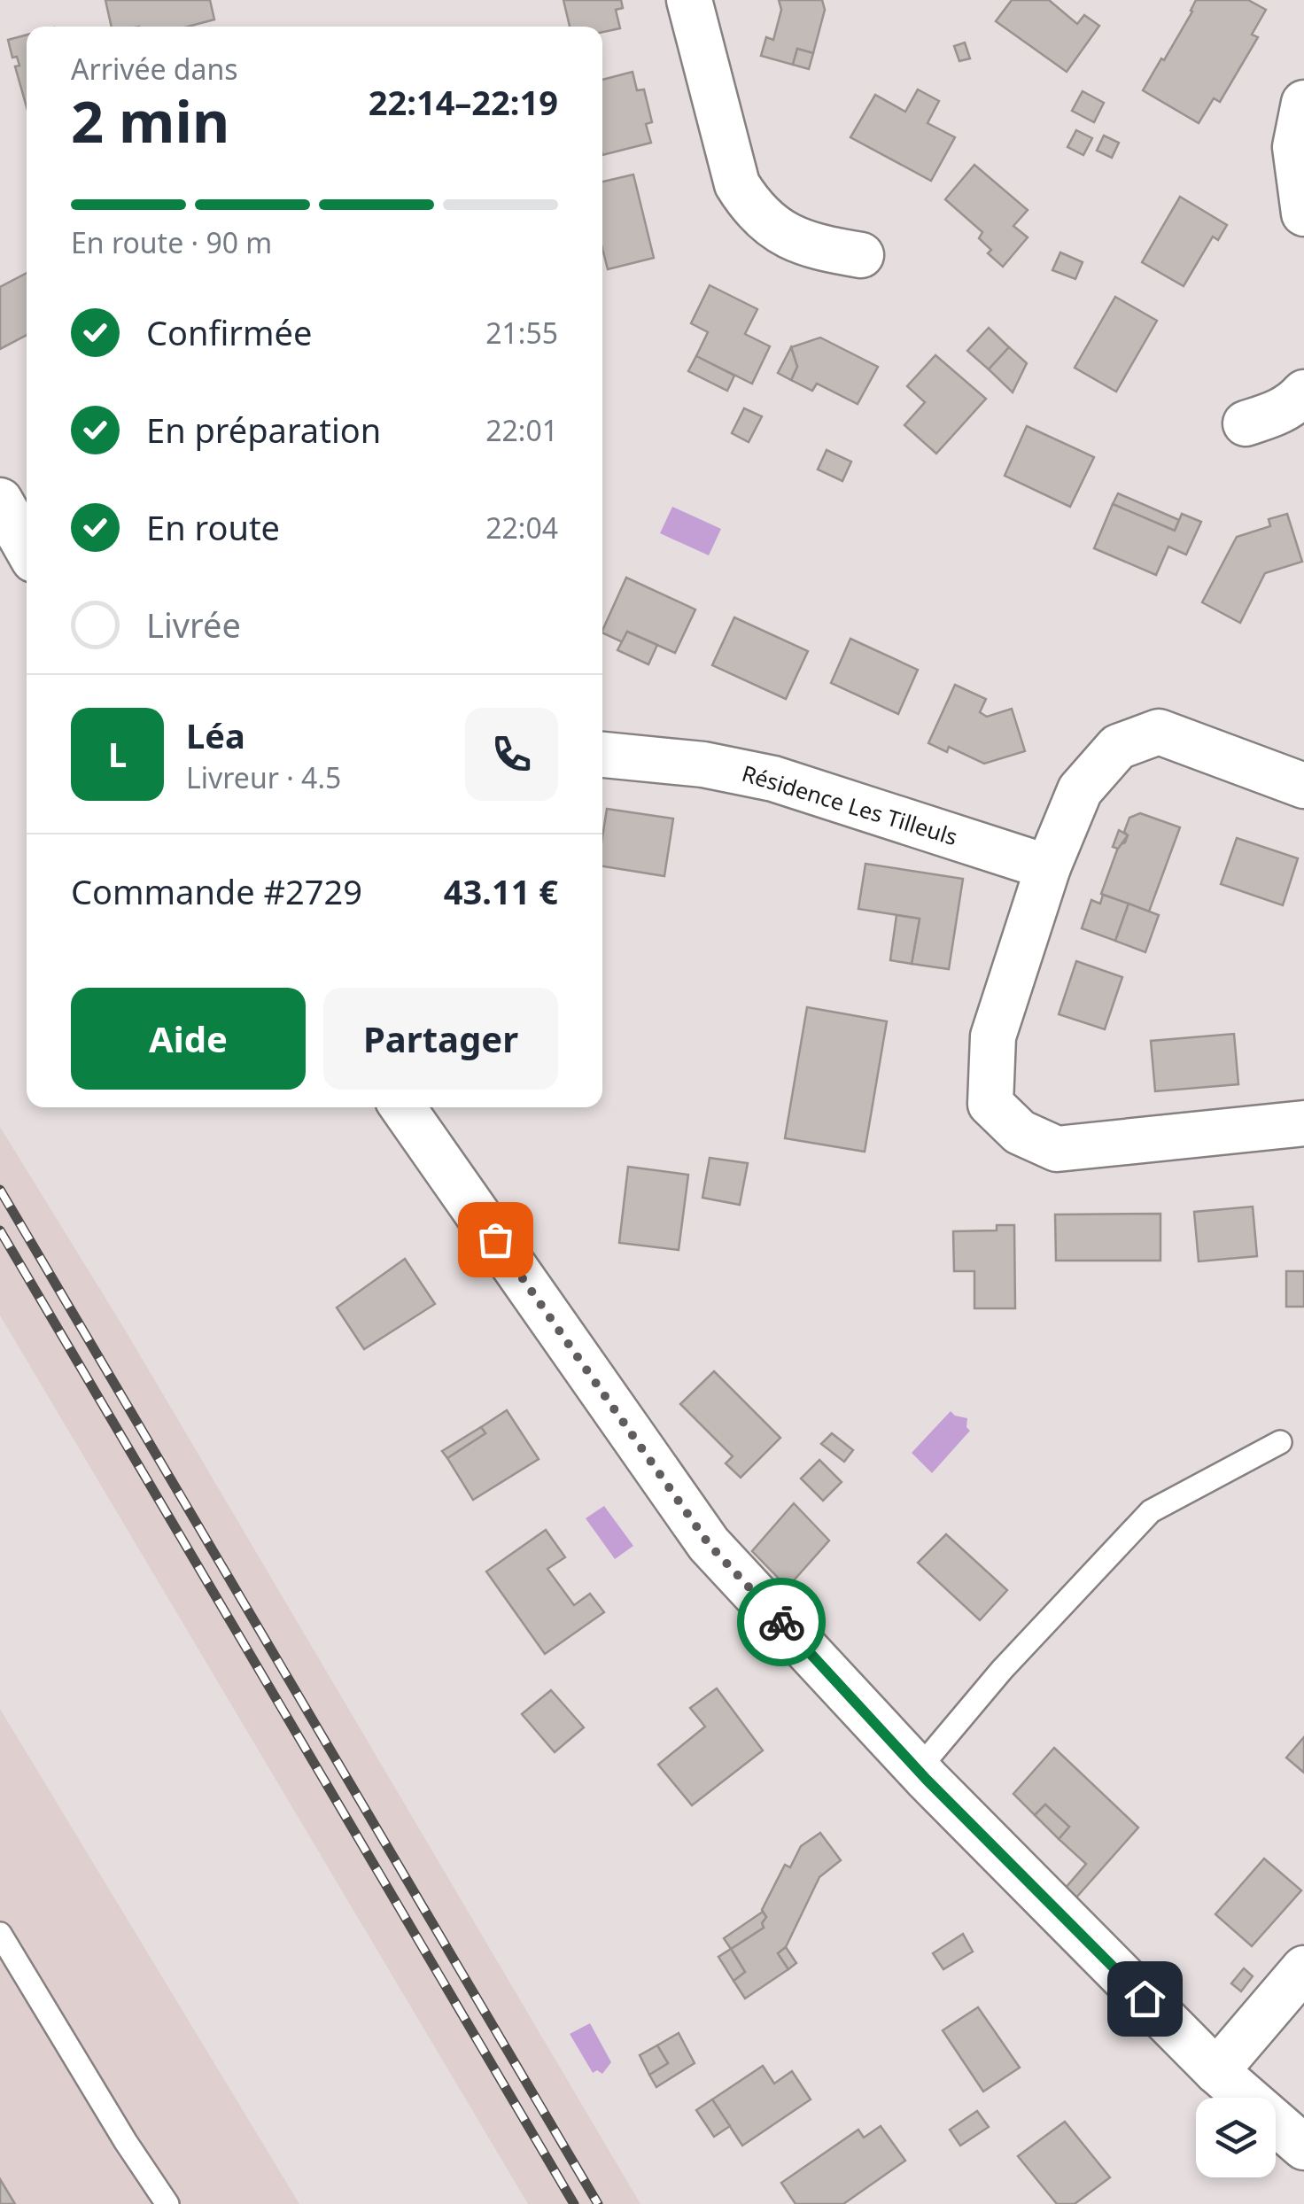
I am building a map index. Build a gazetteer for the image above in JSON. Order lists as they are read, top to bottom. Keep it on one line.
{"streets":{"street":["Résidence Les Tilleuls"]},"page":{"heading":["2 min","Arrivée dans","22:14–22:19"],"panel":["Léa","Livreur · 4.5","Commande #2729","43.11 €"],"bar":"En route · 90 m","list":[["Confirmée","21:55"],["En préparation","22:01"],["En route","22:04"],"Livrée"],"round":"L","buttons":["Aide","Partager"]}}
